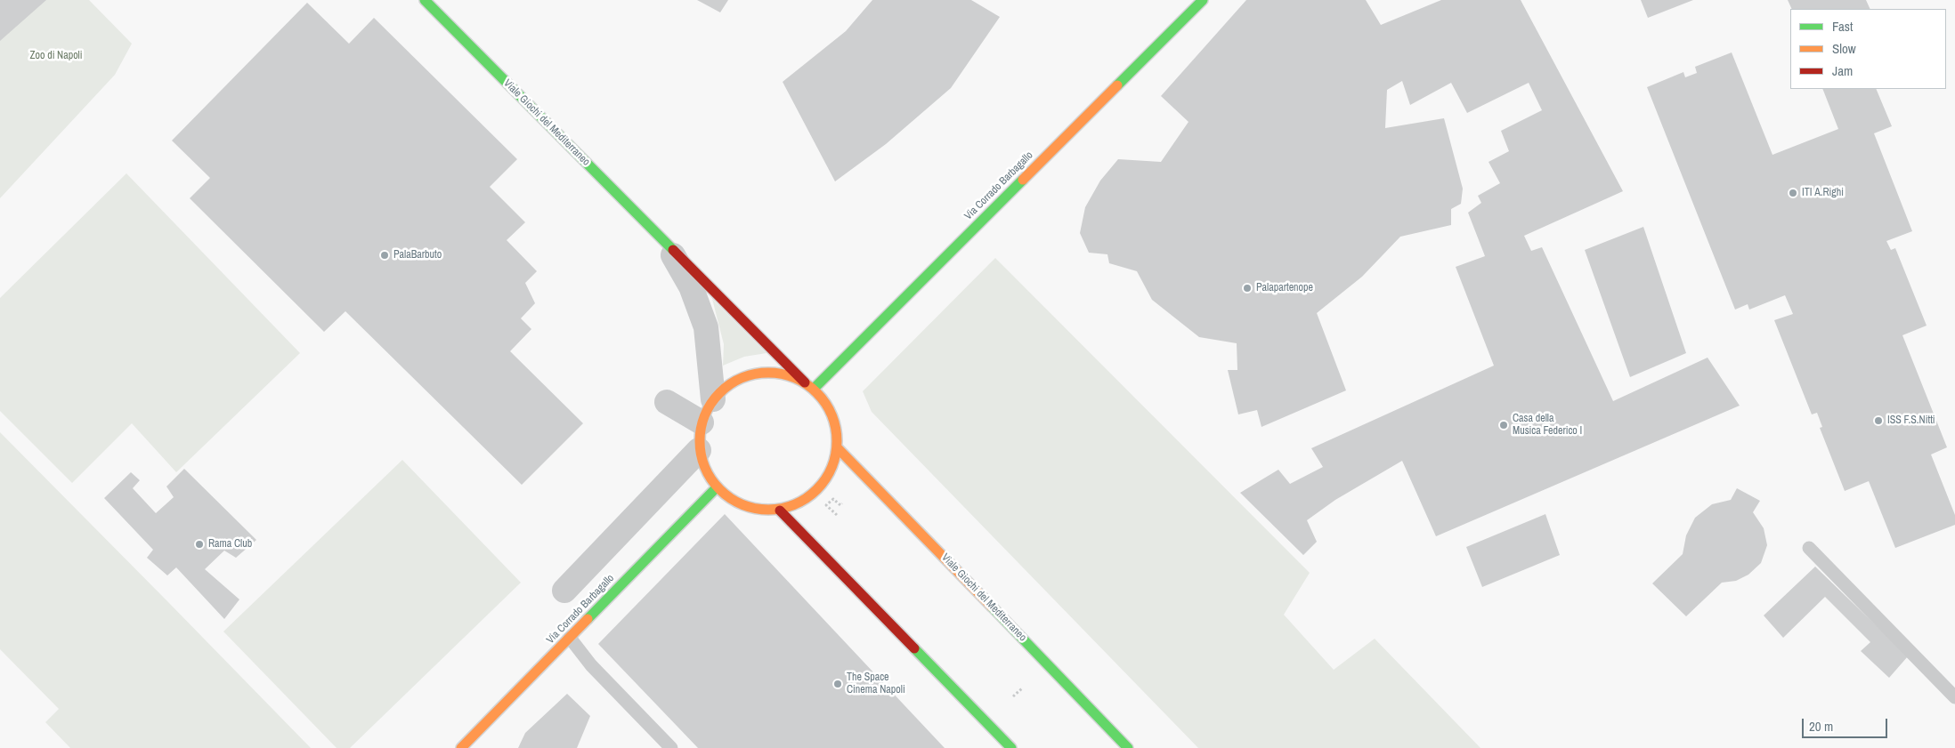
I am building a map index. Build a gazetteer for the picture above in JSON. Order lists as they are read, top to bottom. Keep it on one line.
{"streets":{"main road":["Viale Giochi del Mediterraneo","Via Corrado Barbagallo"]},"crossings":[["Viale Giochi del Mediterraneo","Via Corrado Barbagallo"]],"parks":["Zoo di Napoli"],"places":["ITI A.Righi","PalaBarbuto","Palapartenope","ISS F.S.Nitti","Casa della Musica Federico I","Rama Club","The Space Cinema Napoli"],"legend":["Fast","Slow","Jam"],"scale_bar":"20 m"}
